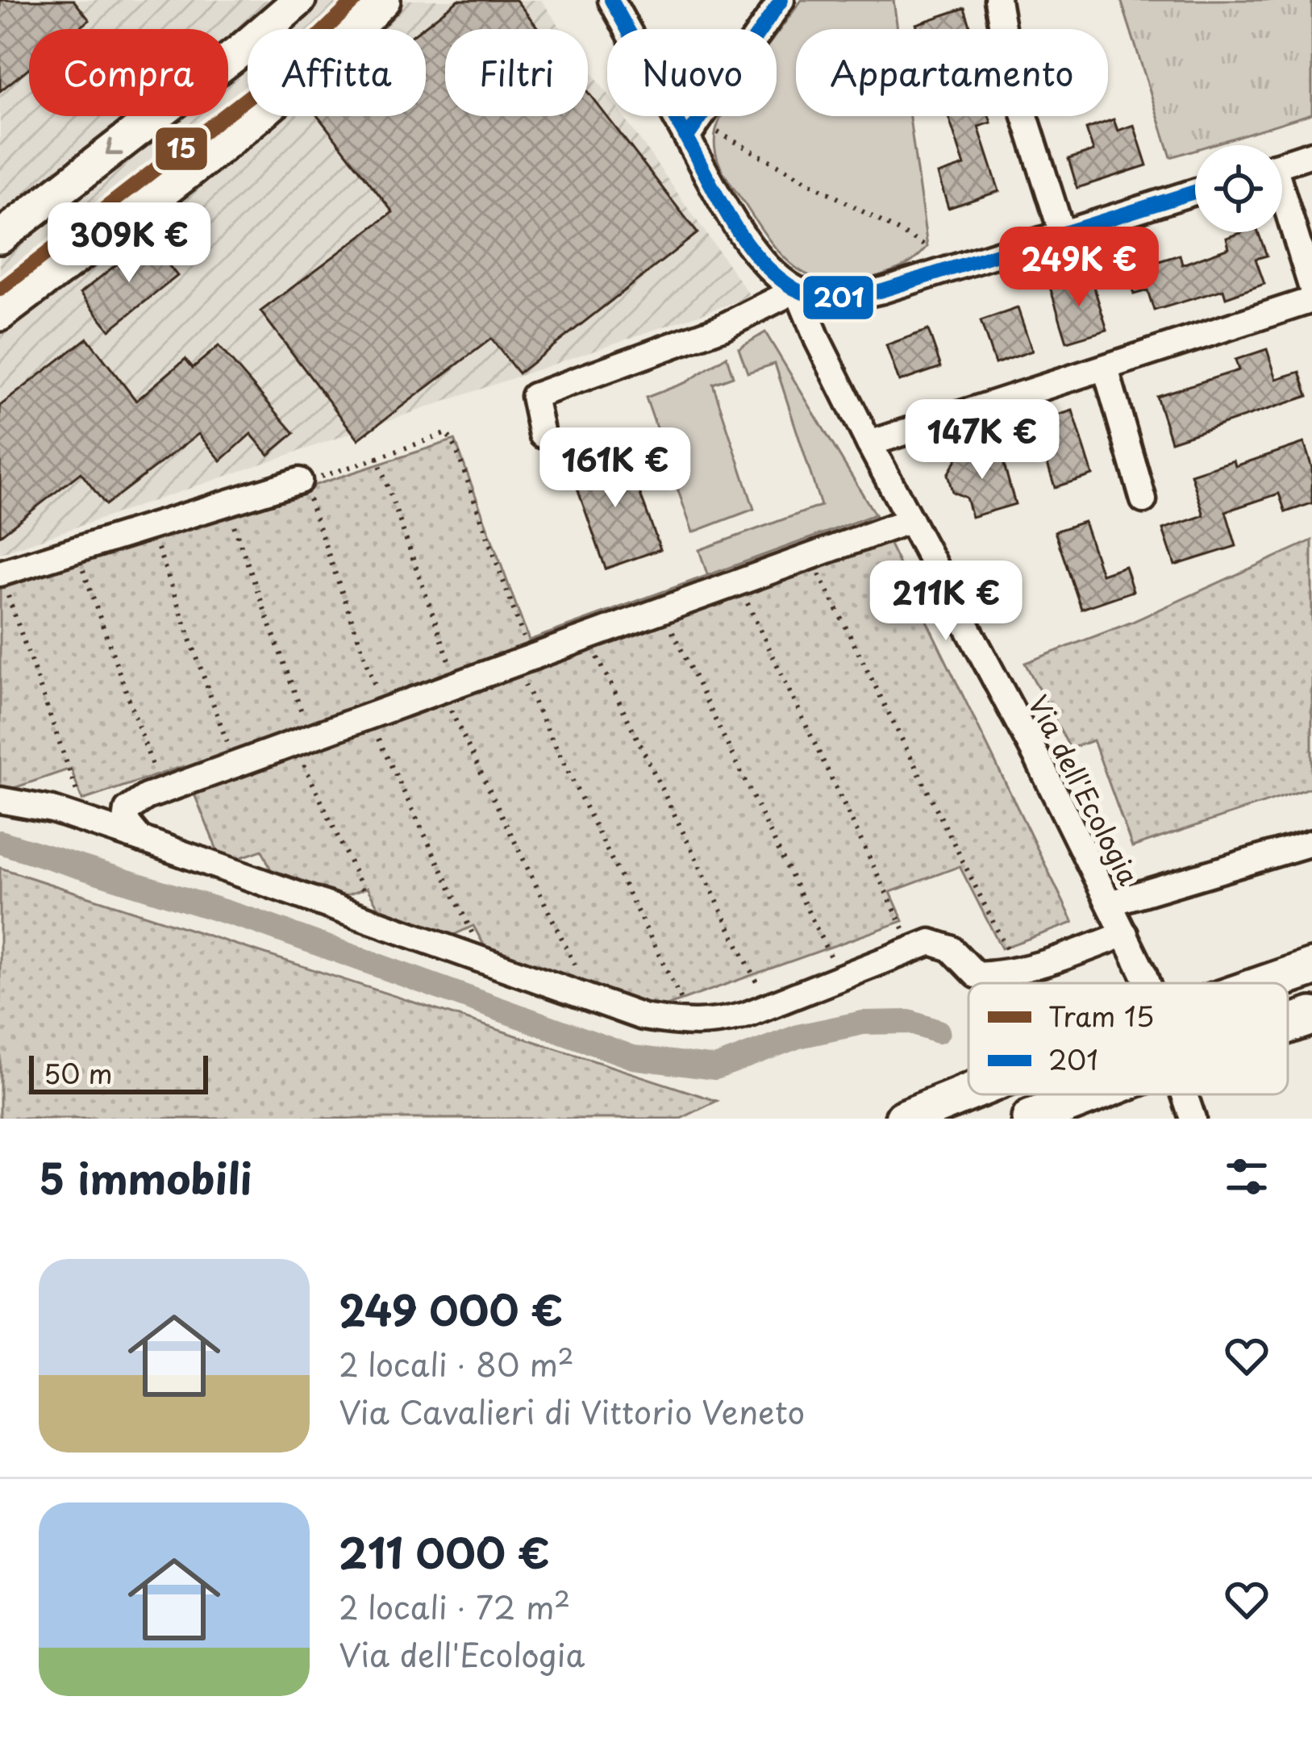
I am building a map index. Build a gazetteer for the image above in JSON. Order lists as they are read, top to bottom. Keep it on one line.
{"streets":{"street":["Via dell'Ecologia"]},"lines":["tram line 15","transit line 201"],"legend":["Tram 15","201"],"scale_bar":"50 m","page":{"chip":["Compra","Affitta","Filtri","Nuovo","Appartamento"],"price":["309K €","249K €","147K €","161K €","211K €"],"scale":"50 m","heading":"5 immobili","list":[{"name":"249 000 €","note":"2 locali · 80 m² · Via Cavalieri di Vittorio Veneto"},{"name":"211 000 €","note":"2 locali · 72 m² · Via dell'Ecologia"}]}}
